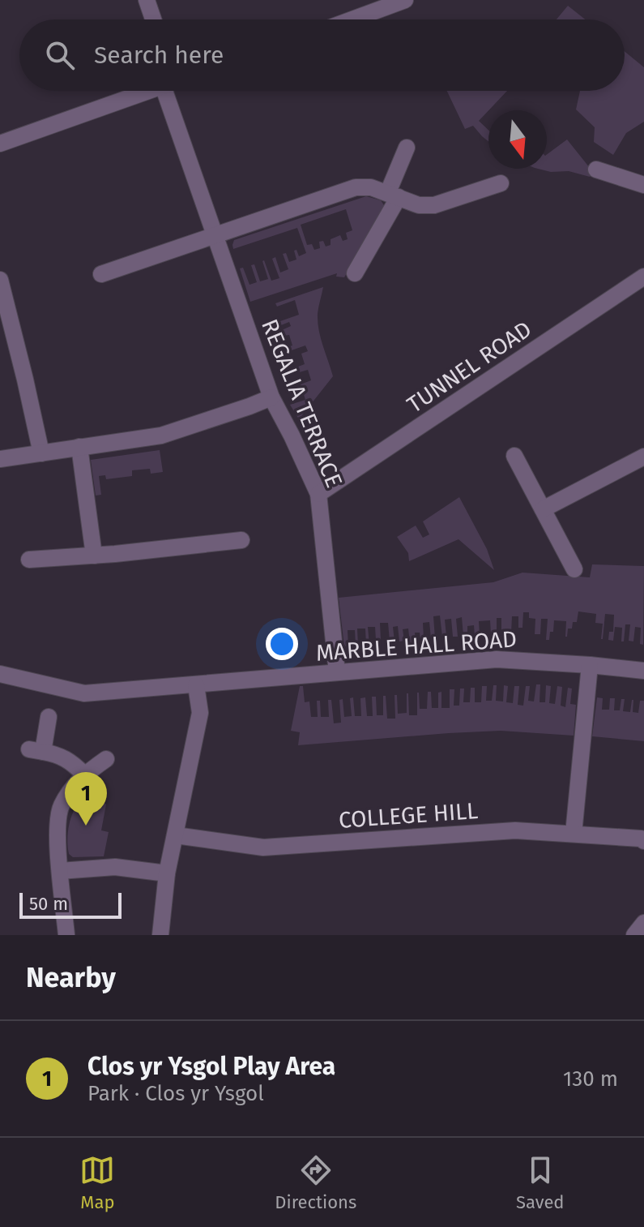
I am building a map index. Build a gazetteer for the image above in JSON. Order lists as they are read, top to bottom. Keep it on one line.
{"streets":{"street":["TUNNEL ROAD","REGALIA TERRACE","MARBLE HALL ROAD","COLLEGE HILL"]},"crossings":[["TUNNEL ROAD","REGALIA TERRACE"],["REGALIA TERRACE","MARBLE HALL ROAD"]],"scale_bar":"50 m","north":"bottom","page":{"search":"Search here","pins":"1","scale":"50 m","heading":"Nearby","list":[{"mark":"1","name":"Clos yr Ysgol Play Area","note":"Park · Clos yr Ysgol","value":"130 m"}],"nav":["Map","Directions","Saved"]}}
